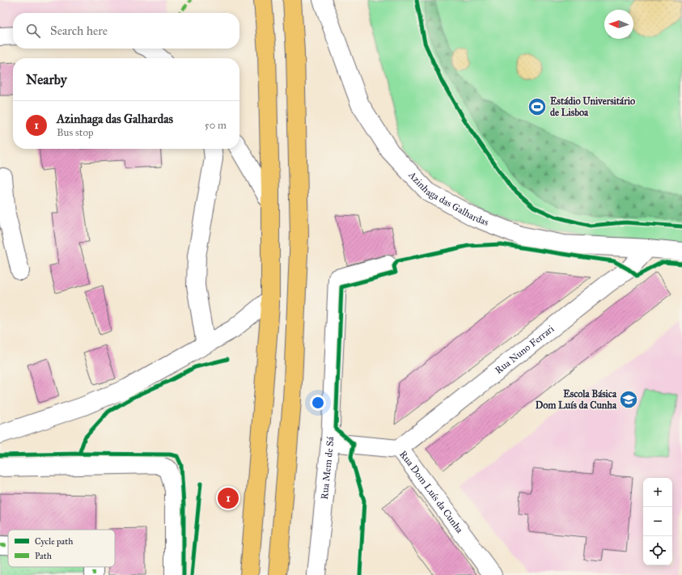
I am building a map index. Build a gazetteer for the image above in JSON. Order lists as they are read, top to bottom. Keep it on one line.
{"streets":{"street":["Azinhaga das Galhardas","Rua Nuno Ferrari","Rua Mem de Sá","Rua Dom Luís da Cunha"]},"crossings":[["Azinhaga das Galhardas","Rua Nuno Ferrari"],["Rua Nuno Ferrari","Rua Dom Luís da Cunha"],["Rua Mem de Sá","Rua Dom Luís da Cunha"]],"places":{"sports":["Estádio Universitário de Lisboa"],"school or university":["Escola Básica Dom Luís da Cunha"]},"legend":["Cycle path","Path"],"north":"left","page":{"search":"Search here","heading":"Nearby","list":[{"mark":"1","name":"Azinhaga das Galhardas","note":"Bus stop","value":"50 m"}],"map_buttons":["+","−"],"pins":"1"}}
